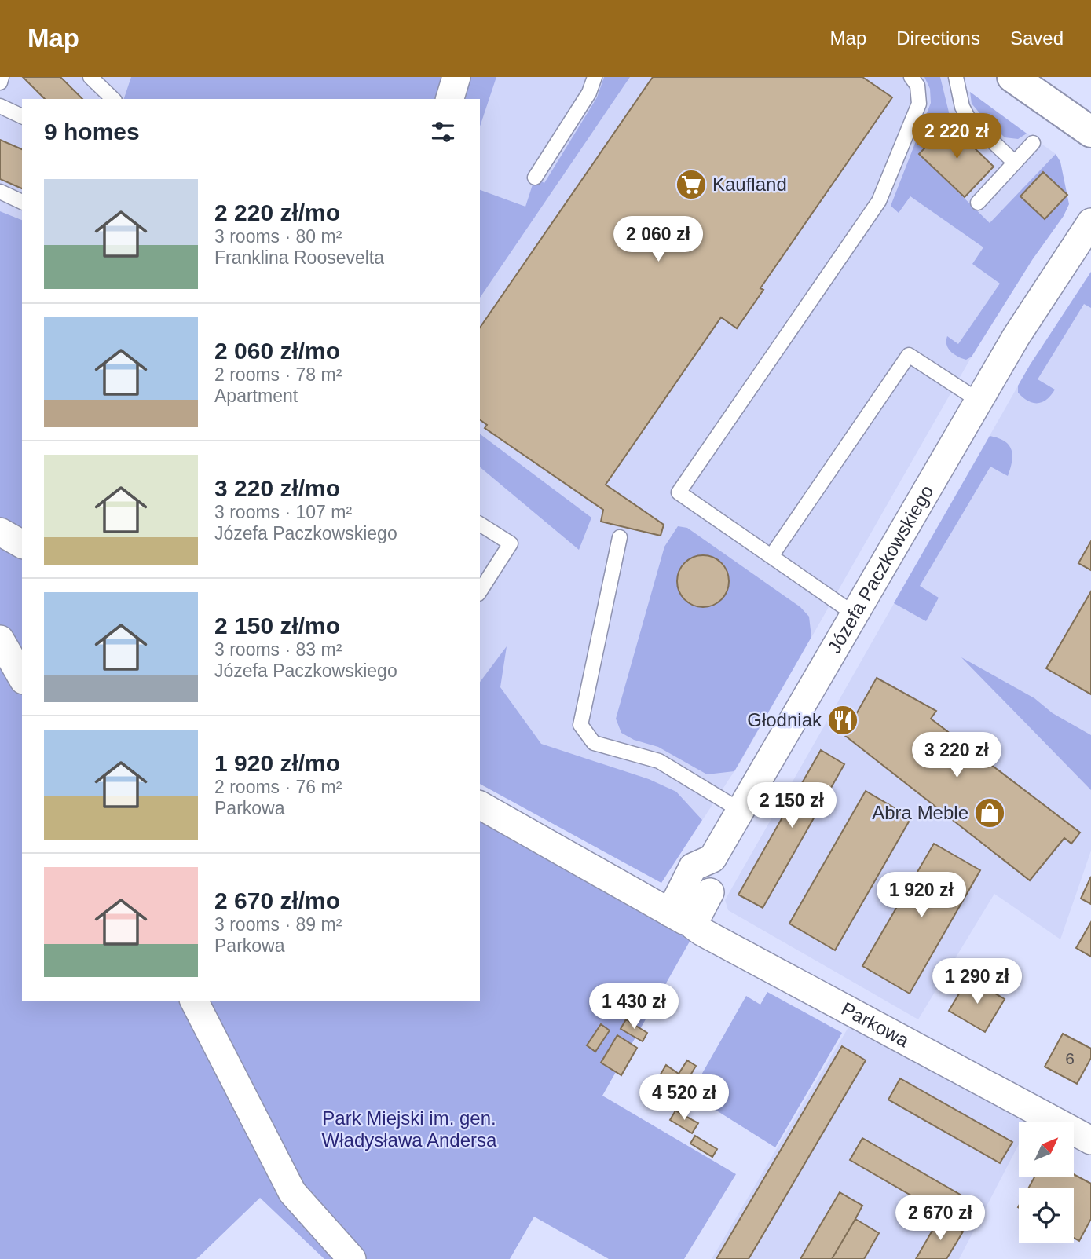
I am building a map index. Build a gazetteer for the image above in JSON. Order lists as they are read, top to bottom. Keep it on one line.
{"streets":{"street":["Józefa Paczkowskiego","Parkowa"]},"crossings":[["Józefa Paczkowskiego","Parkowa"]],"parks":["Park Miejski im. gen. Władysława Andersa"],"places":{"supermarket":["Kaufland"],"restaurant":["Głodniak"],"shop":["Abra Meble"]},"house_numbers":["6"],"north":"top right","page":{"header":"Map","nav":["Map","Directions","Saved"],"heading":"9 homes","price":["2 220 zł","2 060 zł","3 220 zł","2 150 zł","1 920 zł","1 290 zł","1 430 zł","4 520 zł","2 670 zł"],"list":[{"name":"2 220 zł/mo","note":"3 rooms · 80 m² · Franklina Roosevelta"},{"name":"2 060 zł/mo","note":"2 rooms · 78 m² · Apartment"},{"name":"3 220 zł/mo","note":"3 rooms · 107 m² · Józefa Paczkowskiego"},{"name":"2 150 zł/mo","note":"3 rooms · 83 m² · Józefa Paczkowskiego"},{"name":"1 920 zł/mo","note":"2 rooms · 76 m² · Parkowa"},{"name":"2 670 zł/mo","note":"3 rooms · 89 m² · Parkowa"}]}}
